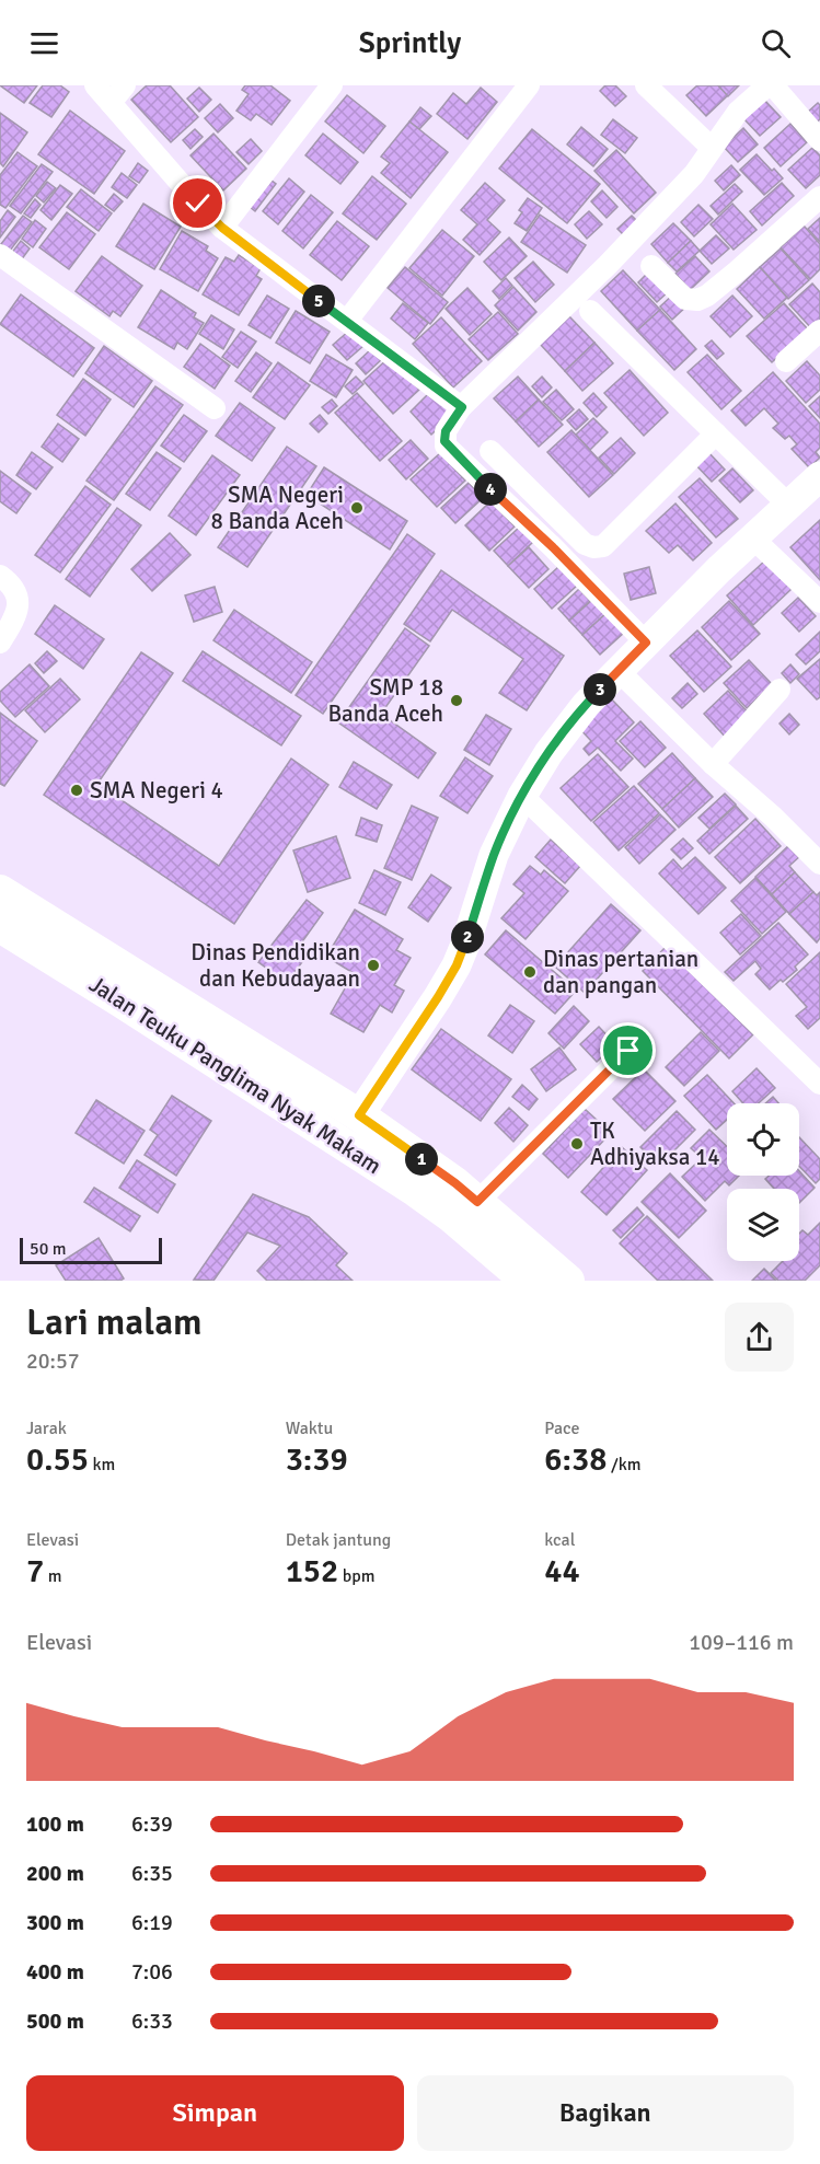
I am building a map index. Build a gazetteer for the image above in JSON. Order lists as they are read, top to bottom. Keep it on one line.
{"streets":{"main road":["Jalan Teuku Panglima Nyak Makam"]},"places":["SMA Negeri 8 Banda Aceh","SMP 18 Banda Aceh","SMA Negeri 4","Dinas Pendidikan dan Kebudayaan","Dinas pertanian dan pangan","TK Adhiyaksa 14"],"scale_bar":"50 m","page":{"header":"Sprintly","pins":["5","4","3","2","1"],"scale":"50 m","heading":["Lari malam","20:57"],"stats":[["Jarak","0.55 km"],["Waktu","3:39"],["Pace","6:38 /km"],["Elevasi","7 m"],["Detak jantung","152 bpm"],["kcal","44"]],"chart":["Elevasi","109–116 m"],"list":[{"name":"100 m","note":"6:39"},{"name":"200 m","note":"6:35"},{"name":"300 m","note":"6:19"},{"name":"400 m","note":"7:06"},{"name":"500 m","note":"6:33"}],"buttons":["Simpan","Bagikan"]}}
